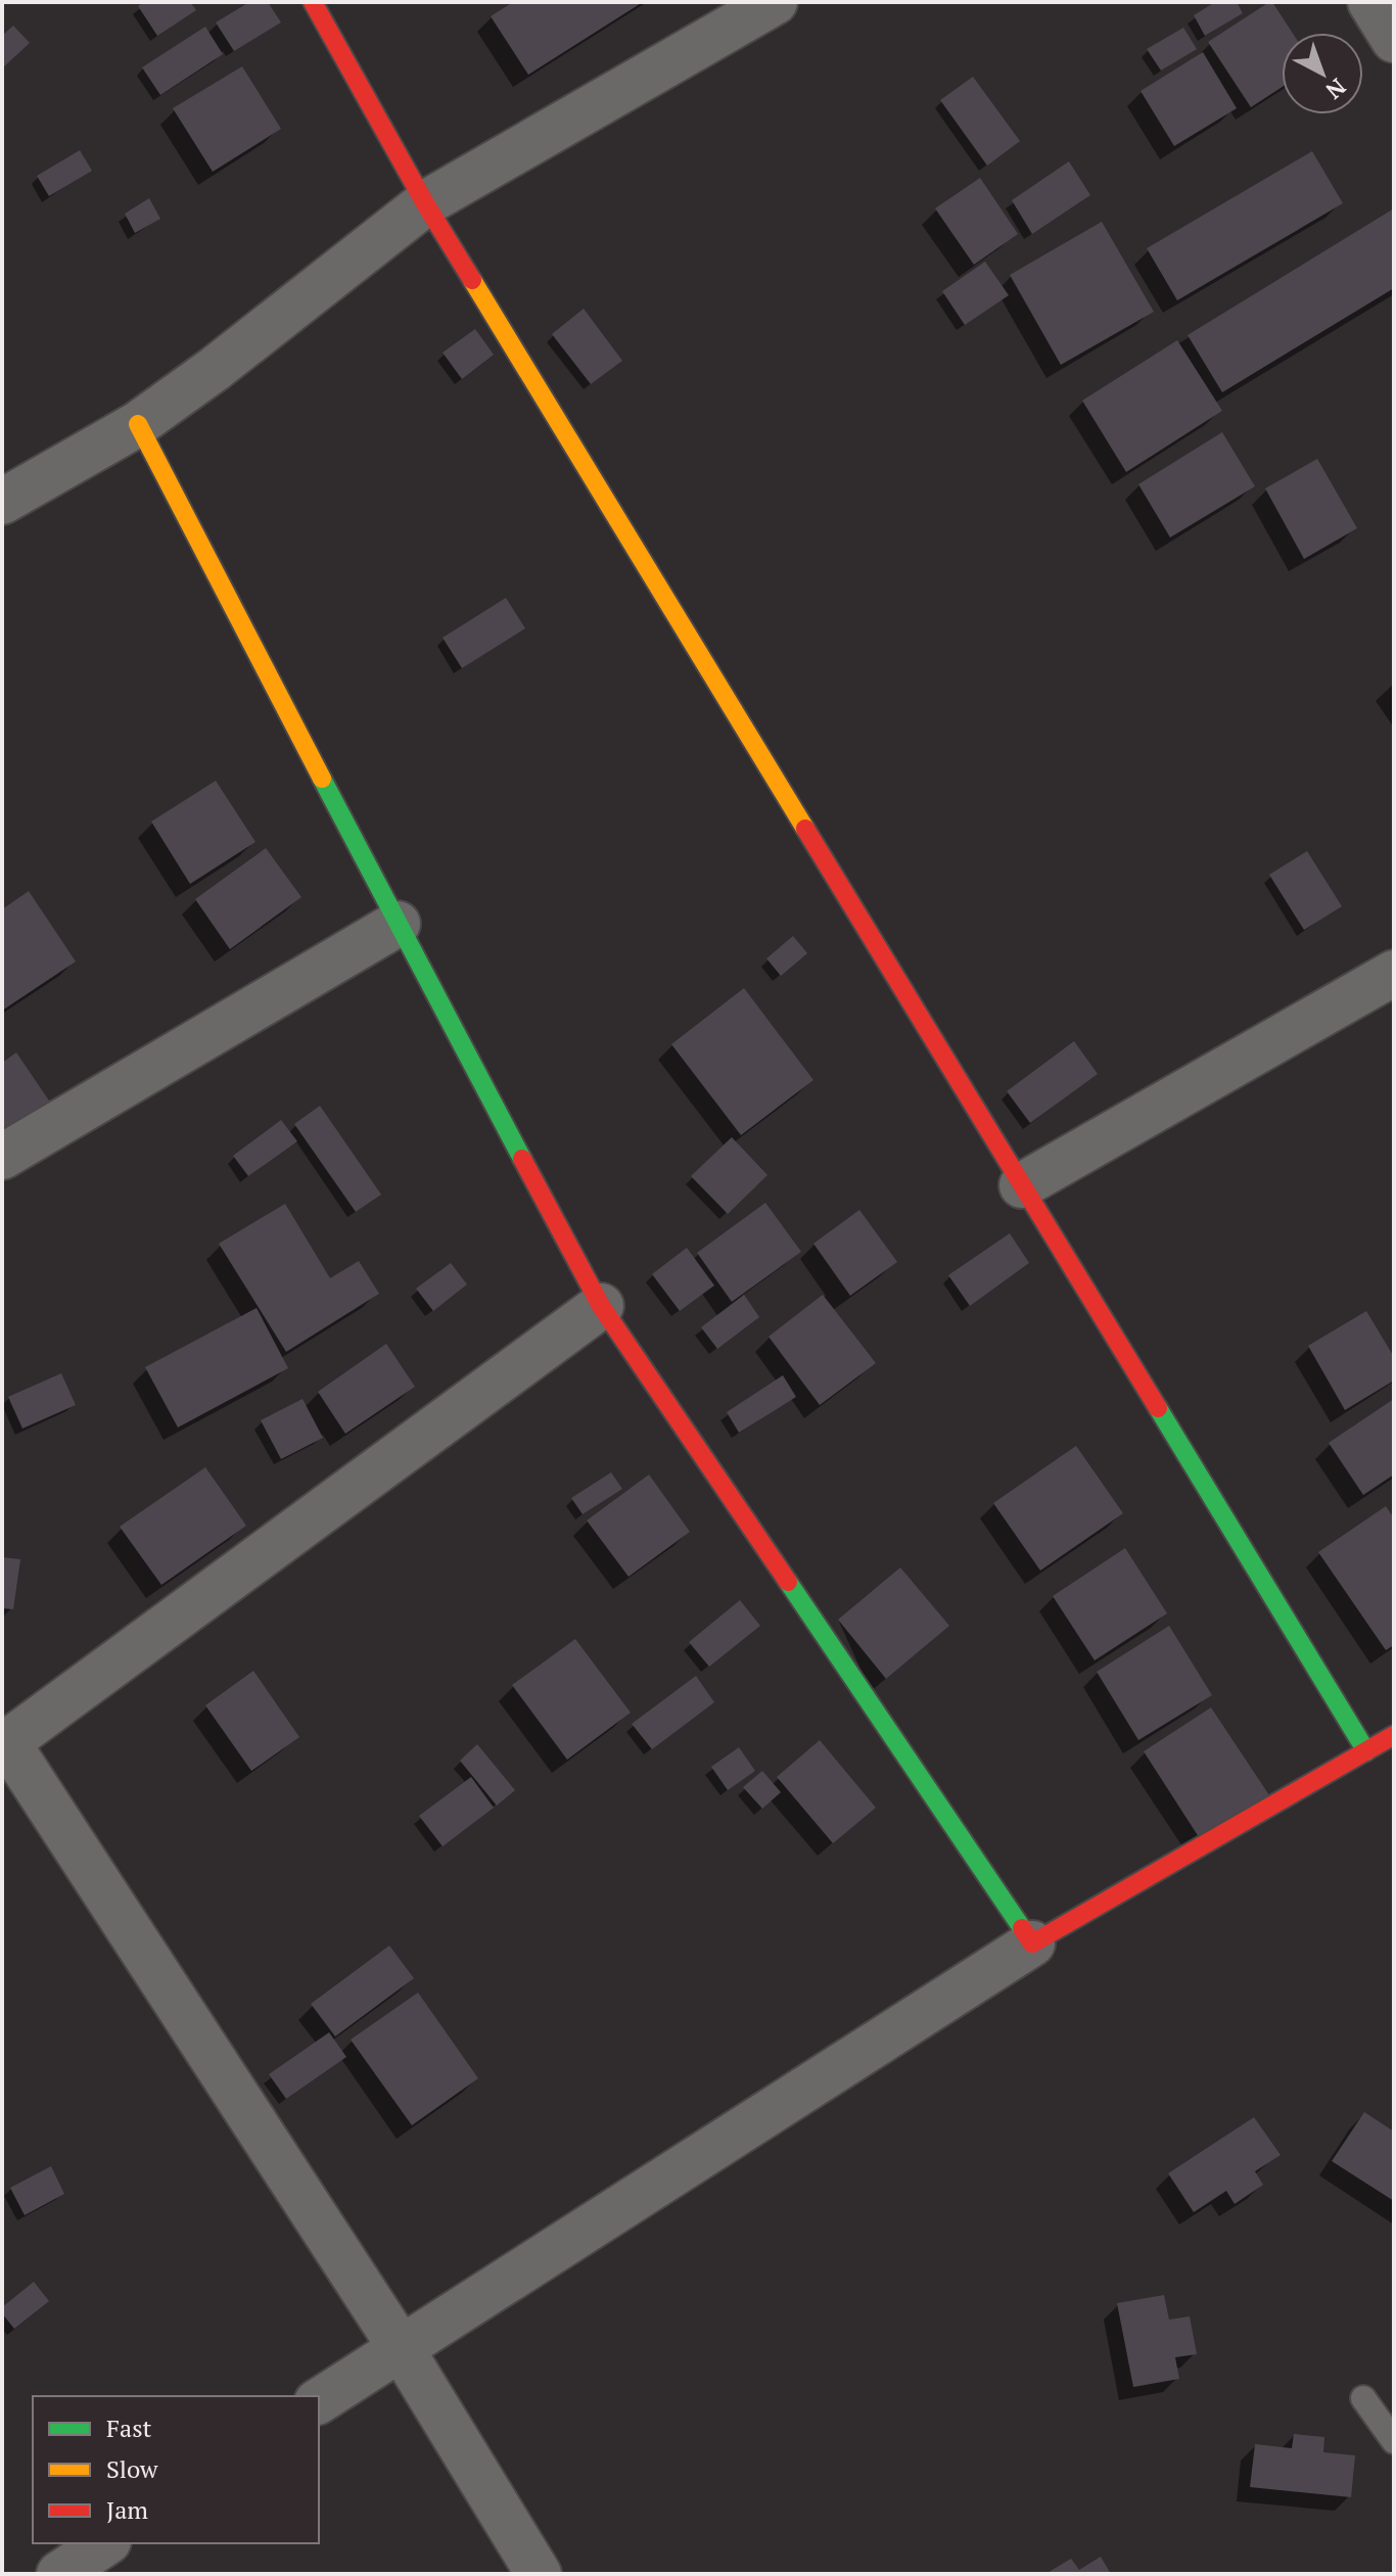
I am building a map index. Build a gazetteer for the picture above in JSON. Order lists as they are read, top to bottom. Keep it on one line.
{"legend":["Fast","Slow","Jam"],"north":"bottom right"}
